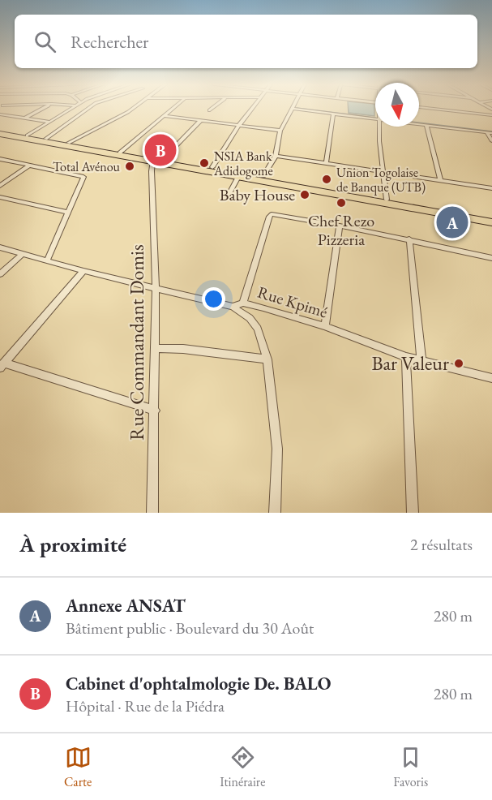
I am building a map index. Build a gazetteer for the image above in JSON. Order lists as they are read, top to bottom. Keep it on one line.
{"streets":{"street":["Rue Kpimé","Rue Commandant Domis"]},"crossings":[["Rue Kpimé","Rue Commandant Domis"]],"places":["NSIA Bank Adidogome","Total Avénou","Union Togolaise de Banque (UTB)","Baby House","Chef Rezo Pizzeria","Bar Valeur"],"north":"bottom","page":{"search":"Rechercher","pins":["B","A"],"heading":["À proximité","2 résultats"],"list":[{"mark":"A","name":"Annexe ANSAT","note":"Bâtiment public · Boulevard du 30 Août","value":"280 m"},{"mark":"B","name":"Cabinet d'ophtalmologie De. BALO","note":"Hôpital · Rue de la Piédra","value":"280 m"}],"nav":["Carte","Itinéraire","Favoris"]}}
